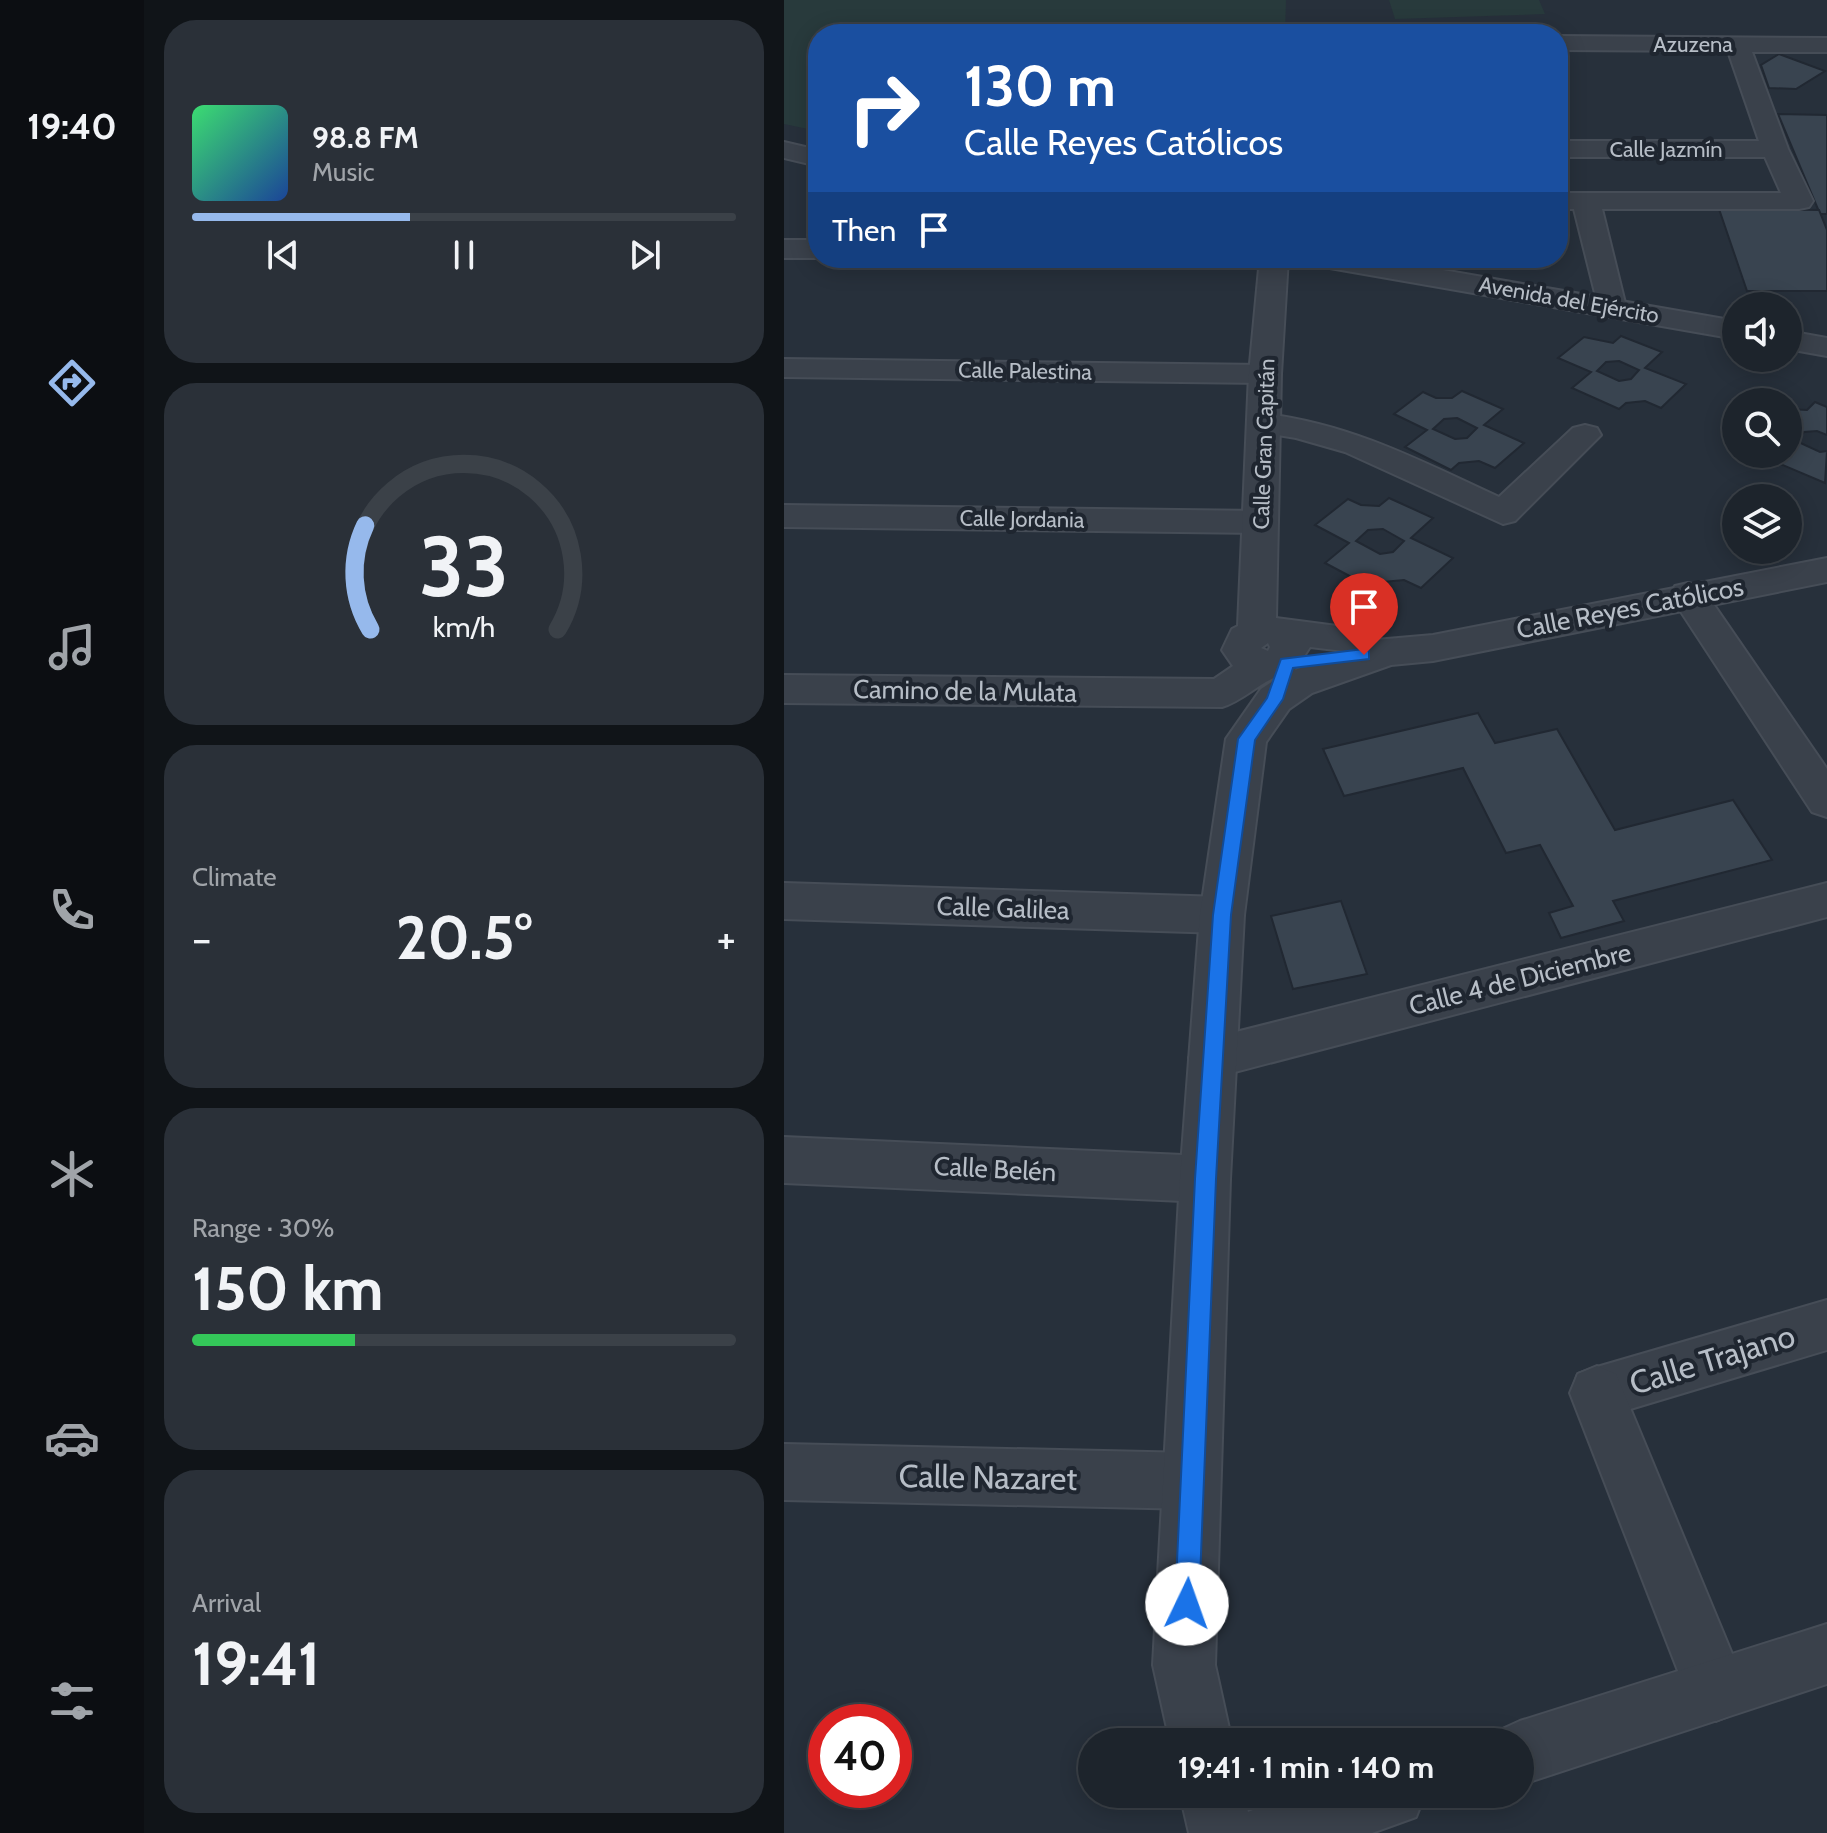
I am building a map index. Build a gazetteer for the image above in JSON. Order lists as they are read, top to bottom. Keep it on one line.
{"streets":{"street":["Azuzena","Calle Jazmín","Avenida del Ejército","Calle Palestina","Calle Gran Capitán","Calle Jordania","Calle Reyes Católicos","Camino de la Mulata","Calle Galilea","Calle 4 de Diciembre","Calle Belén","Calle Trajano","Calle Nazaret"]},"crossings":[["Calle Palestina","Calle Gran Capitán"],["Calle Gran Capitán","Calle Jordania"],["Calle Gran Capitán","Calle Reyes Católicos"],["Calle Gran Capitán","Camino de la Mulata"],["Calle Reyes Católicos","Camino de la Mulata"]],"page":{"tabs":"19:40","turn":["130 m","Calle Reyes Católicos"],"song":["98.8 FM","Music"],"then":"Then","tile":["Climate",["Range · 30%","150 km"],["Arrival","19:41"]],"heat":["−","20.5°","+"],"limit":"40","trip":"19:41 · 1 min · 140 m","gauge":["33","km/h"]}}
